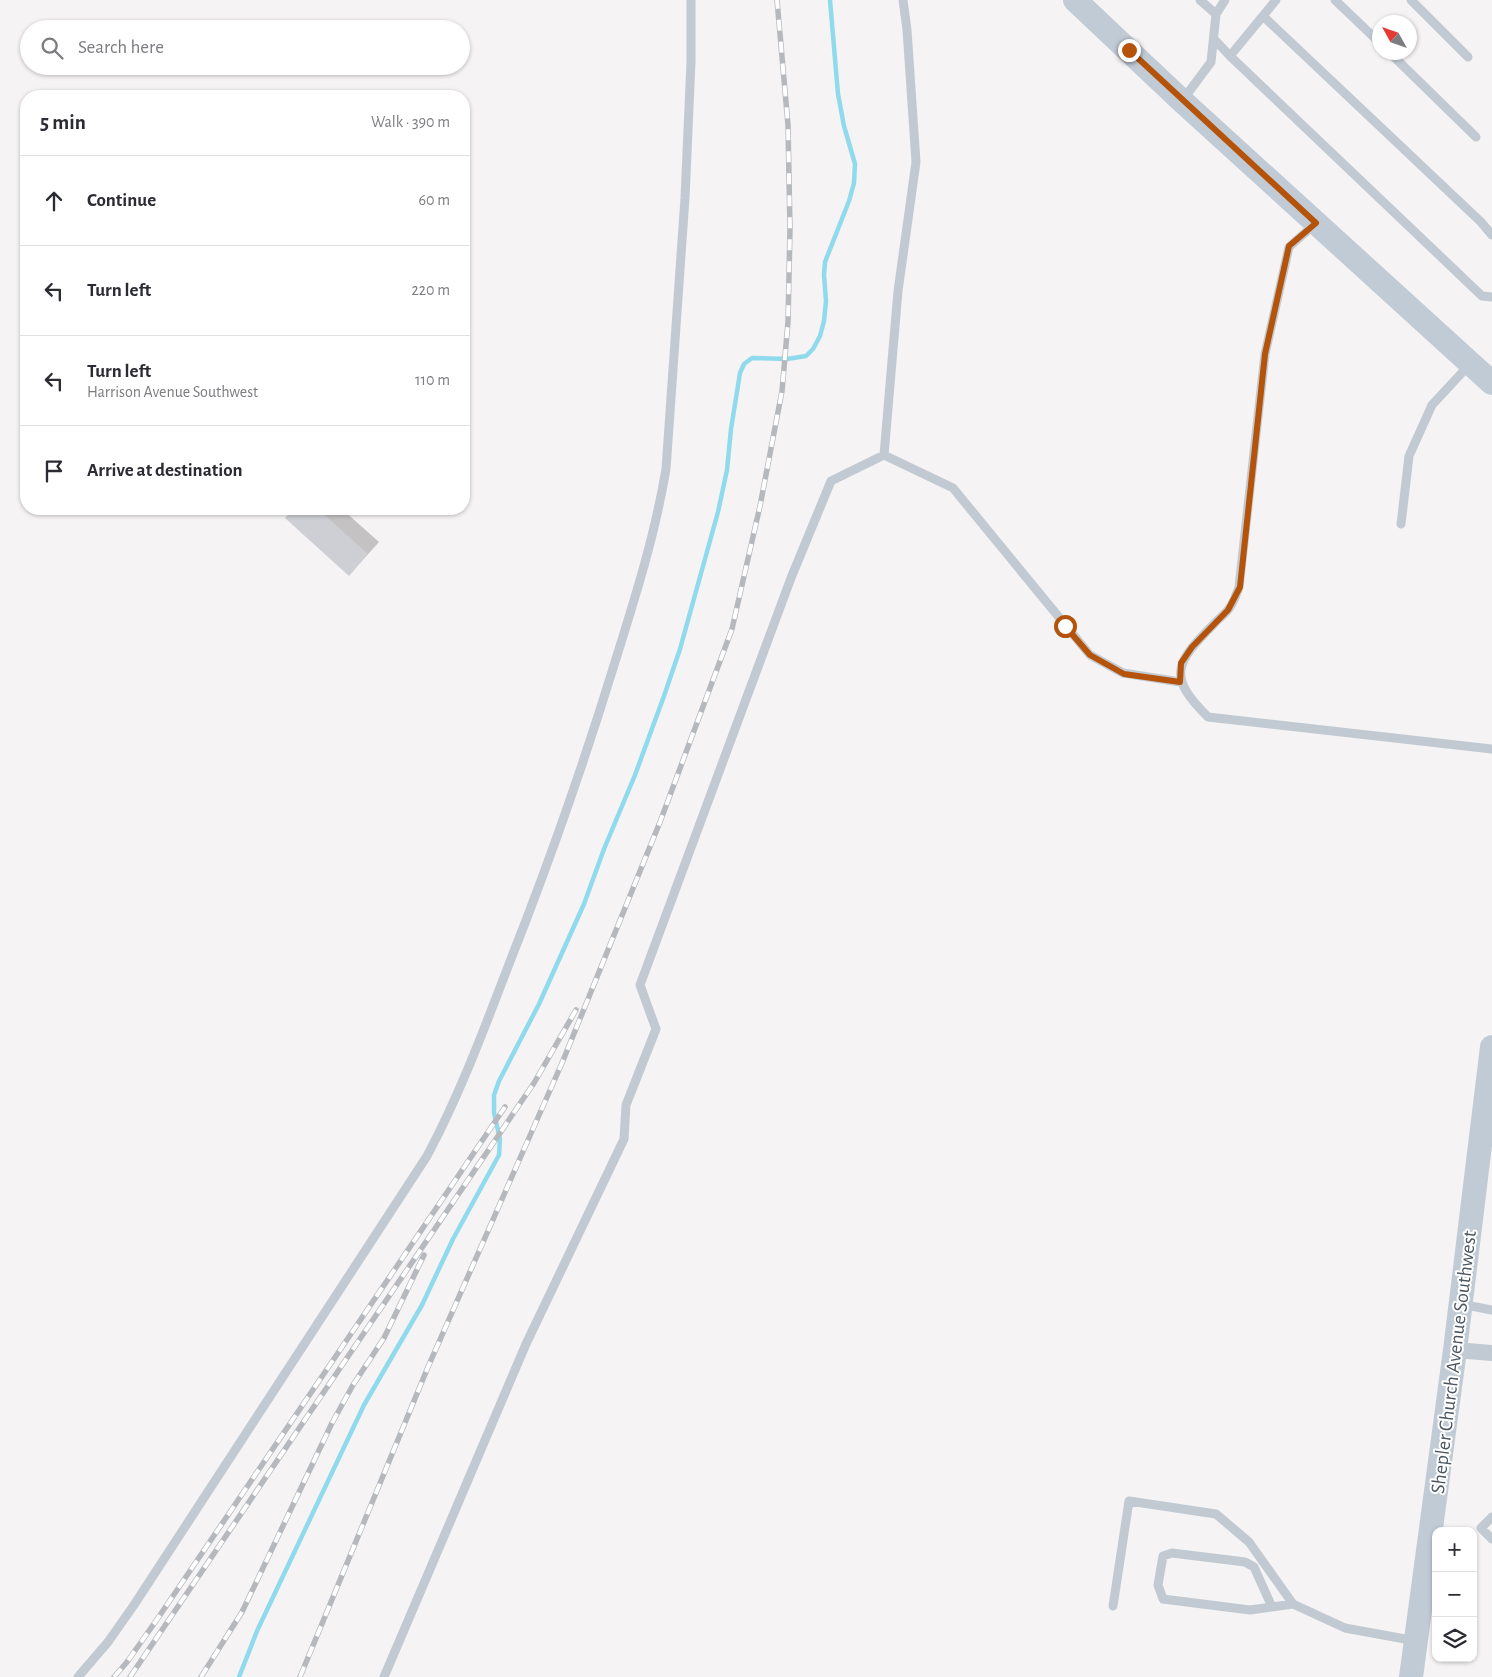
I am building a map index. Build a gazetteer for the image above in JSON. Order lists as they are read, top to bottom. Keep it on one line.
{"streets":{"street":["Shepler Church Avenue Southwest"]},"north":"top left","page":{"search":"Search here","heading":["5 min","Walk · 390 m"],"list":[["Continue","60 m"],["Turn left","220 m"],["Turn left","Harrison Avenue Southwest","110 m"],"Arrive at destination"],"map_buttons":["+","−"]}}
